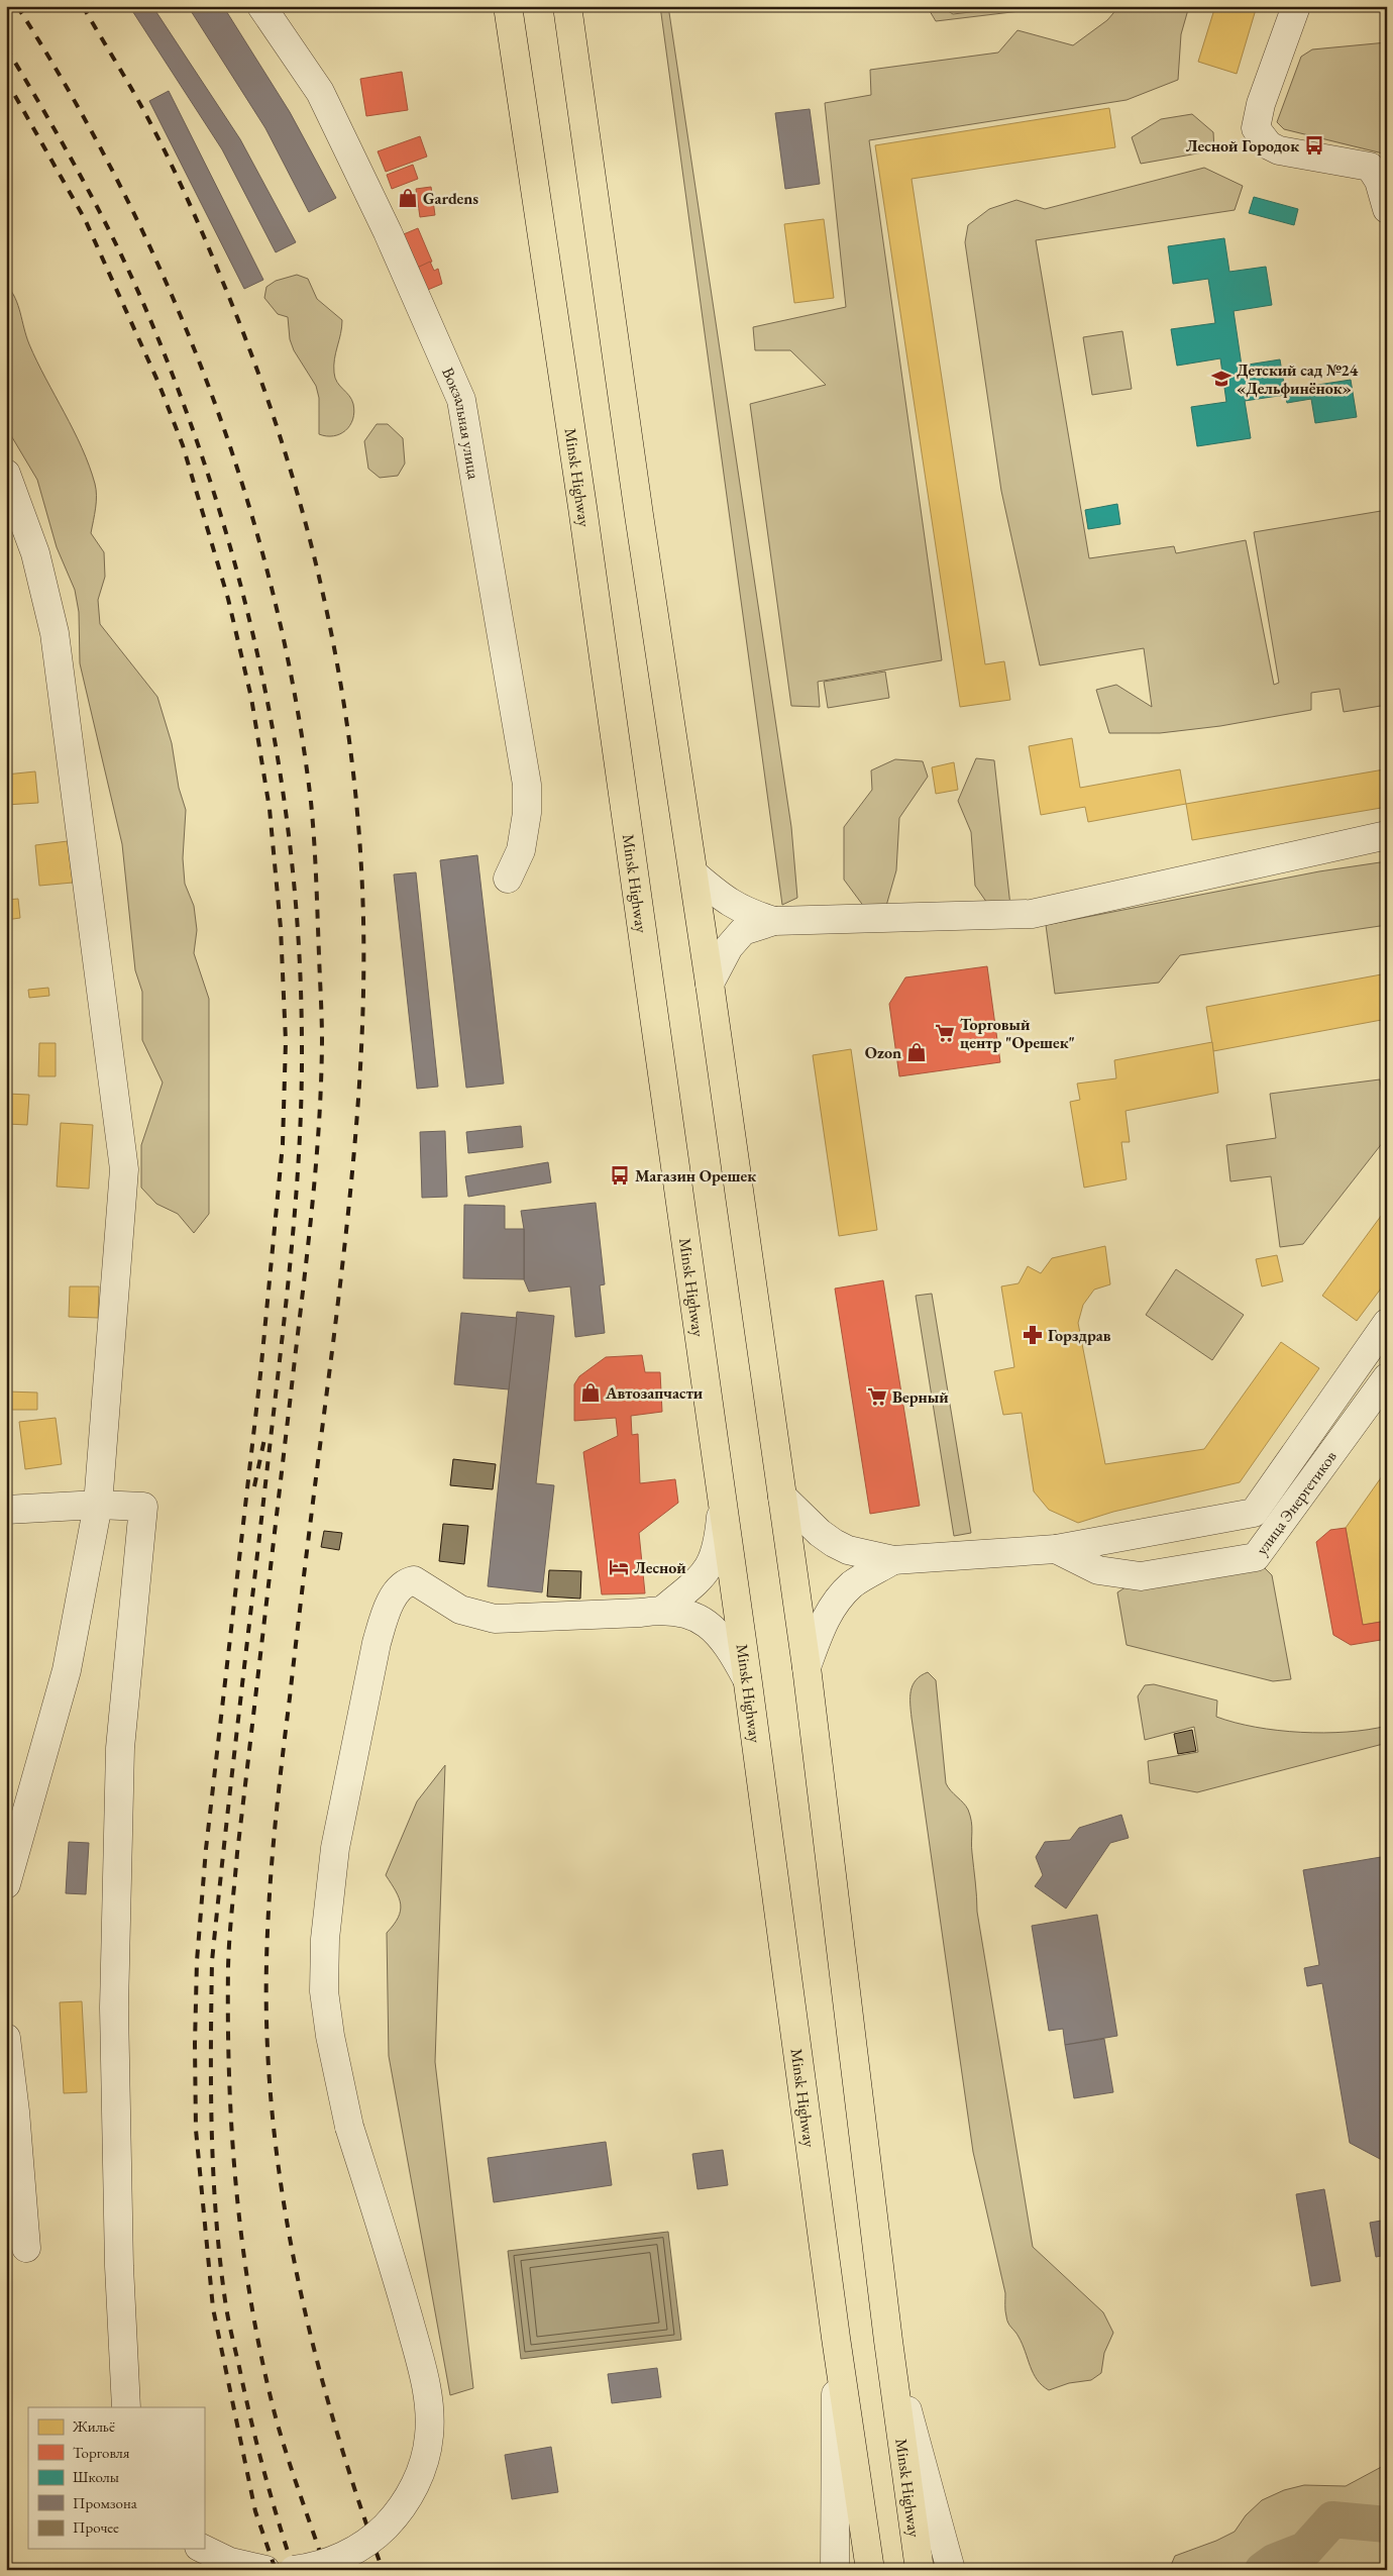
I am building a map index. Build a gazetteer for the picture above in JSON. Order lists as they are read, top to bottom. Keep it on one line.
{"streets":{"highway":["Minsk Highway"],"street":["Вокзальная улица","улица Энергетиков"]},"places":{"bus stop":["Лесной Городок","Магазин Орешек"],"shop":["Gardens","Ozon","Автозапчасти"],"school or university":["Детский сад №24 «Дельфинёнок»"],"supermarket":["Торговый центр \"Орешек\"","Верный"],"pharmacy":["Горздрав"],"hotel":["Лесной"]},"legend":["Жильё","Торговля","Школы","Промзона","Прочее"]}
